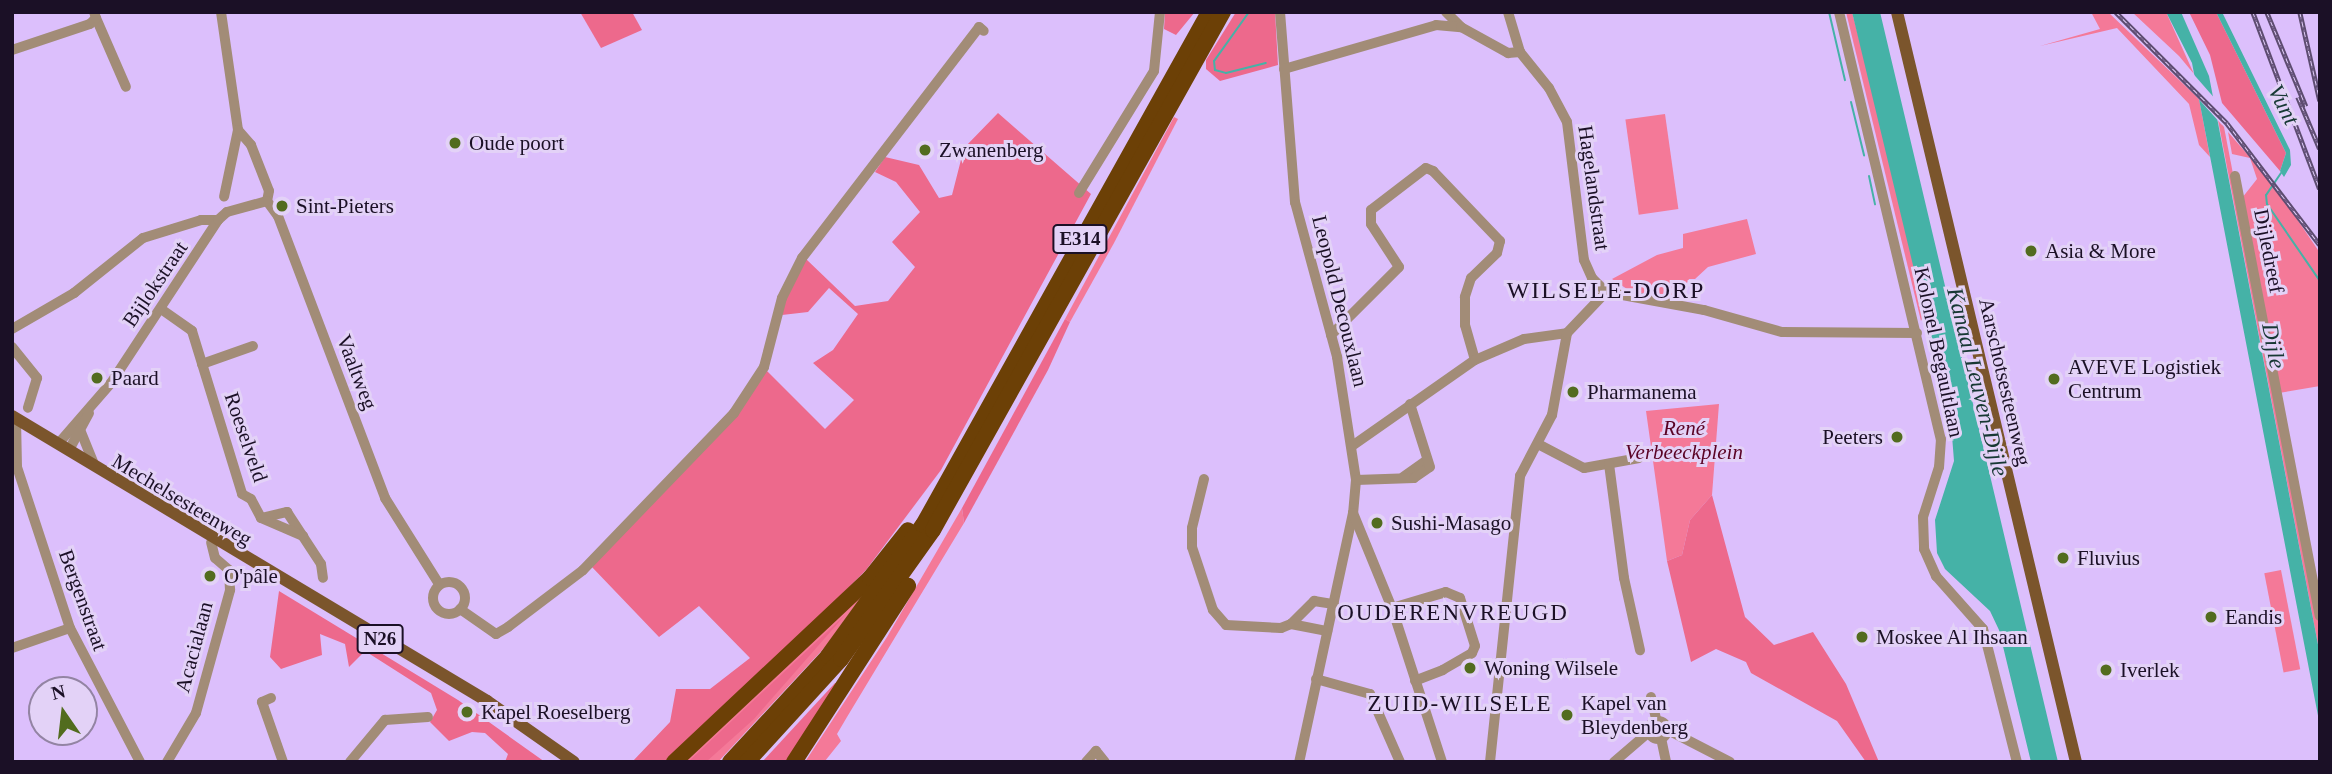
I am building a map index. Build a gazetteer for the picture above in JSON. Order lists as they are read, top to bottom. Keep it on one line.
{"streets":{"highway":["E314"],"main road":["Aarschotsesteenweg","Mechelsesteenweg","N26"],"street":["Hagelandstraat","Dijledreef","Bijlokstraat","Leopold Decouxlaan","Kolonel Begaultlaan","Vaaltweg","Roeselveld","Bergenstraat","Acacialaan"]},"crossings":[["Bijlokstraat","Roeselveld"],["Bijlokstraat","Mechelsesteenweg"],["Mechelsesteenweg","Bergenstraat"],["Mechelsesteenweg","Acacialaan"]],"districts":["WILSELE-DORP","OUDERENVREUGD","ZUID-WILSELE"],"water":["Vunt","Dijle","Kanaal Leuven-Dijle"],"parks":["René Verbeeckplein"],"places":["Oude poort","Zwanenberg","Sint-Pieters","Asia & More","Paard","AVEVE Logistiek Centrum","Pharmanema","Peeters","Sushi-Masago","Fluvius","O'pâle","Eandis","Moskee Al Ihsaan","Woning Wilsele","Iverlek","Kapel Roeselberg","Kapel van Bleydenberg"],"north":"top"}
